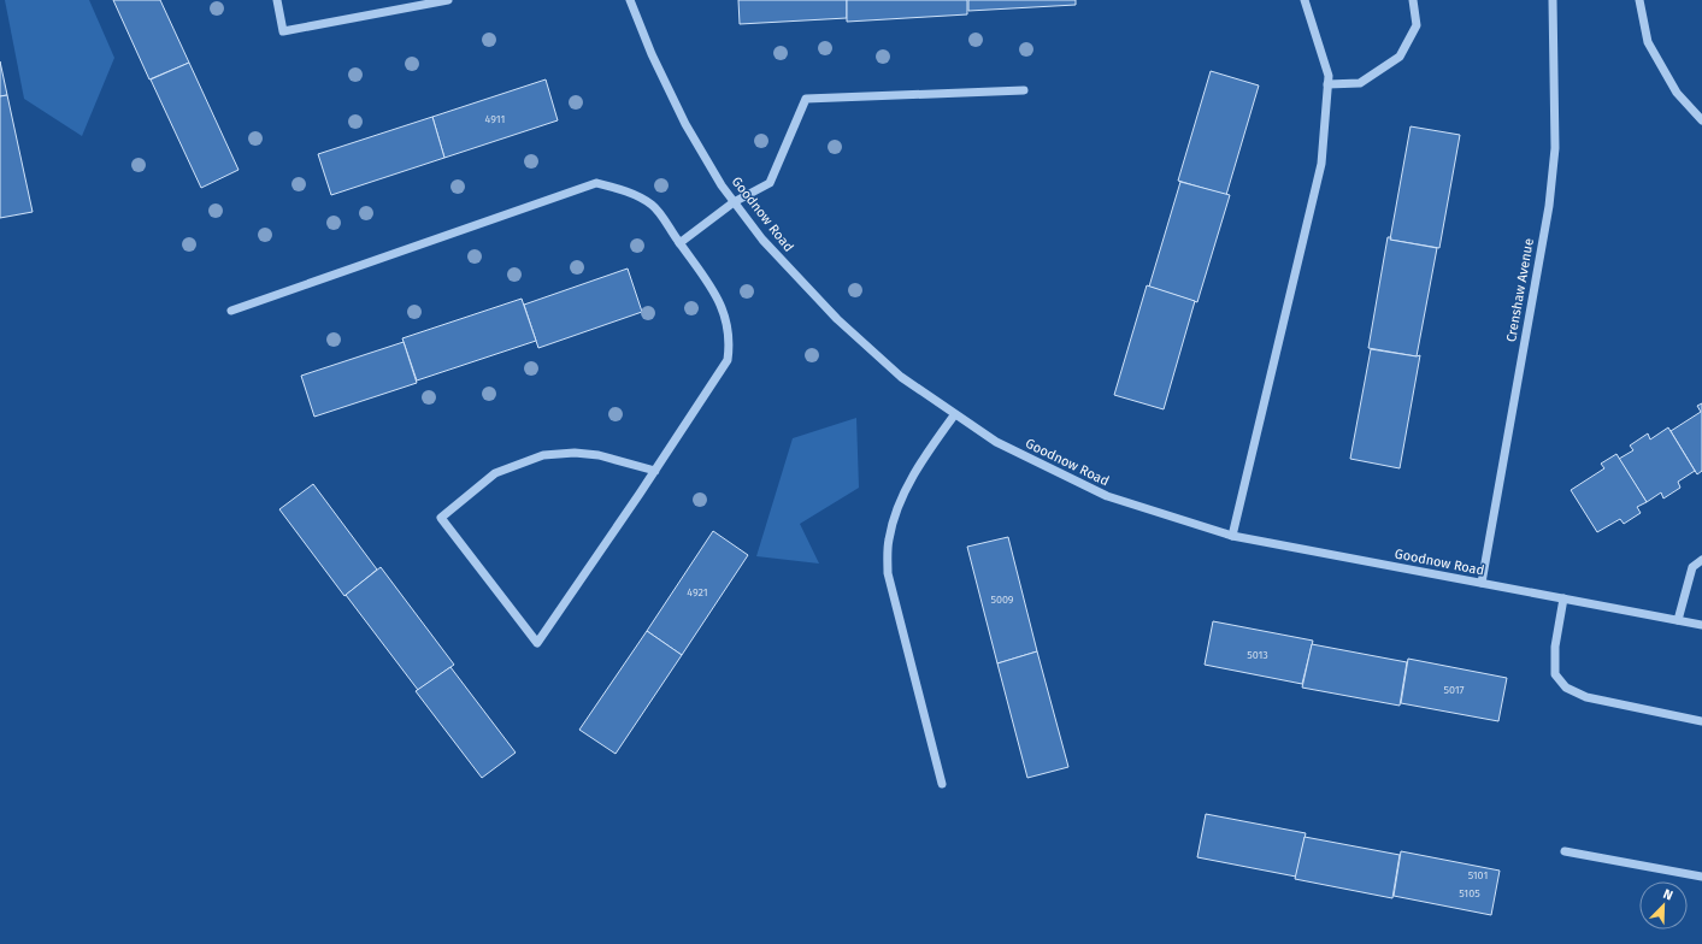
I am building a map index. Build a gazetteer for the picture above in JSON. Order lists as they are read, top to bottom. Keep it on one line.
{"streets":{"street":["Goodnow Road","Crenshaw Avenue"]},"crossings":[["Goodnow Road","Crenshaw Avenue"]],"house_numbers":["4911","4921","5009","5013","5017","5101","5105"],"north":"top right"}
